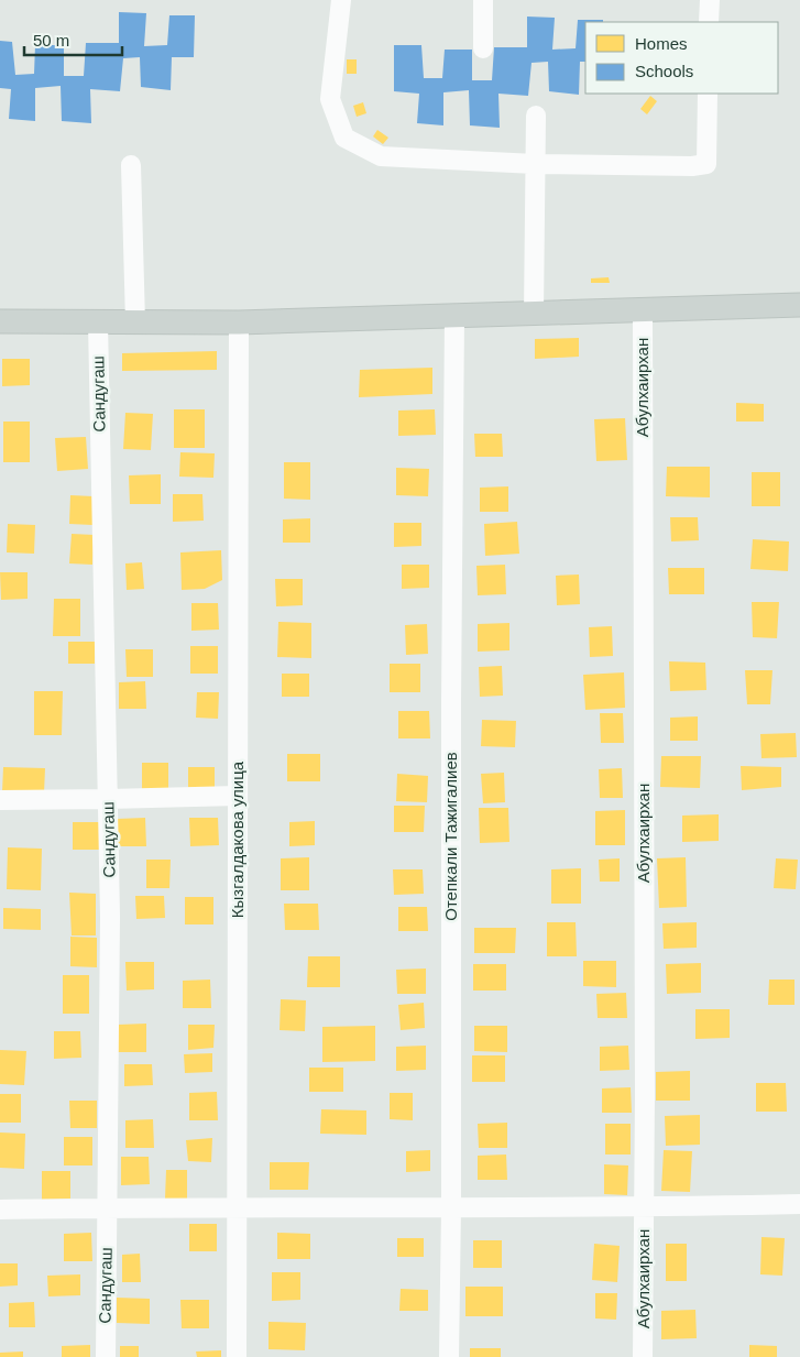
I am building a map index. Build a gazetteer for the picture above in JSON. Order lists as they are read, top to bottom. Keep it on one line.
{"streets":{"street":["Абулхаирхан","Сандугаш","Отепкали Тажигалиев","Кызгалдакова улица"]},"legend":["Homes","Schools"],"scale_bar":"50 m"}
